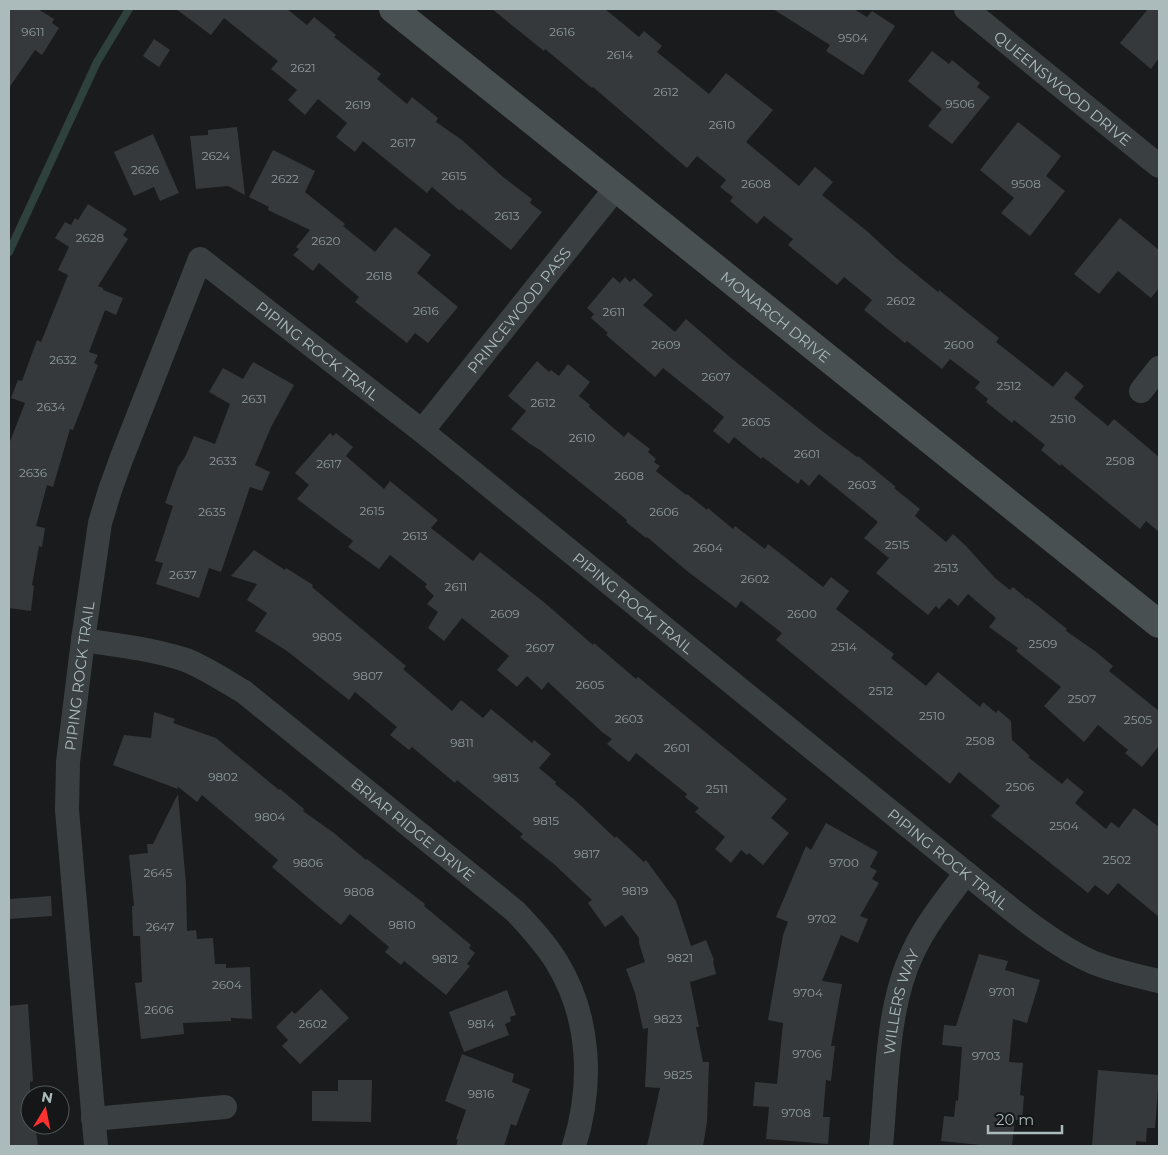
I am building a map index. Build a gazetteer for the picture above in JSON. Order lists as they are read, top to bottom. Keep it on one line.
{"streets":{"street":["QUEENSWOOD DRIVE","PRINCEWOOD PASS","MONARCH DRIVE","PIPING ROCK TRAIL","BRIAR RIDGE DRIVE","WILLERS WAY"]},"crossings":[["PRINCEWOOD PASS","MONARCH DRIVE"],["PRINCEWOOD PASS","PIPING ROCK TRAIL"],["PIPING ROCK TRAIL","BRIAR RIDGE DRIVE"],["PIPING ROCK TRAIL","WILLERS WAY"]],"house_numbers":["9611","2616","9504","2614","2621","2612","9506","2619","2610","2617","2624","2626","2615","2622","2608","9508","2613","2628","2620","2618","2602","2616","2611","2609","2600","2632","2607","2512","2631","2612","2634","2510","2605","2610","2601","2633","2508","2617","2636","2608","2603","2615","2635","2606","2613","2515","2604","2513","2637","2602","2611","2609","2600","9805","2509","2514","2607","9807","2605","2512","2507","2510","2603","2505","2508","9811","2601","9802","9813","2506","2511","9804","9815","2504","9817","2502","9806","9700","2645","9819","9808","9702","9810","2647","9821","9812","2604","9701","9704","2606","9823","2602","9814","9706","9703","9825","9816","9708"],"scale_bar":"20 m","north":"top"}
